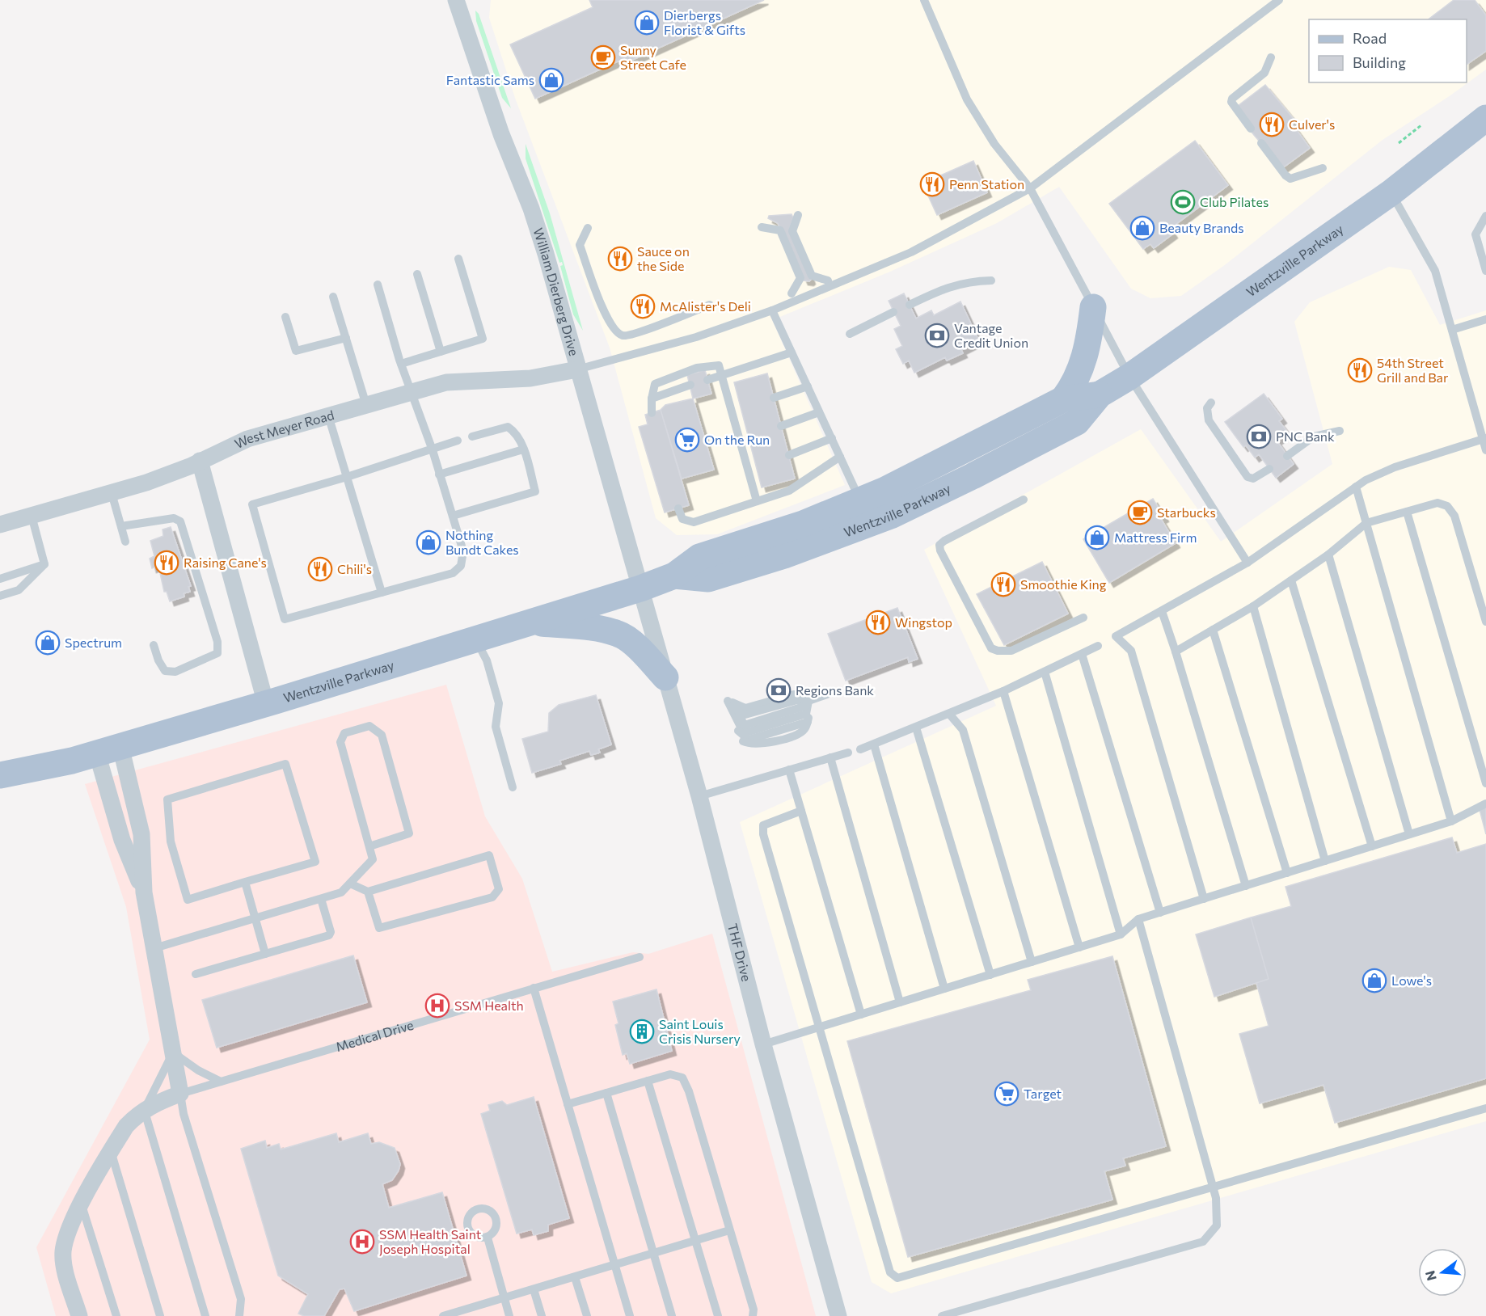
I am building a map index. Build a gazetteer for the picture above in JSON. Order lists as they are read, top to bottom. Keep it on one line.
{"streets":{"main road":["Wentzville Parkway"],"street":["William Dierberg Drive","West Meyer Road","THF Drive","Medical Drive"]},"crossings":[["Wentzville Parkway","William Dierberg Drive"],["Wentzville Parkway","THF Drive"],["William Dierberg Drive","West Meyer Road"],["William Dierberg Drive","THF Drive"]],"places":{"shop":["Dierbergs Florist & Gifts","Fantastic Sams","Beauty Brands","Mattress Firm","Nothing Bundt Cakes","Spectrum","Lowe's"],"cafe":["Sunny Street Cafe","Starbucks"],"restaurant":["Culver's","Penn Station","Sauce on the Side","McAlister's Deli","54th Street Grill and Bar","Raising Cane's","Chili's","Smoothie King","Wingstop"],"sports":["Club Pilates"],"bank":["Vantage Credit Union","PNC Bank","Regions Bank"],"supermarket":["On the Run","Target"],"hospital":["SSM Health","SSM Health Saint Joseph Hospital"],"building":["Saint Louis Crisis Nursery"]},"legend":["Road","Building"],"north":"left"}
